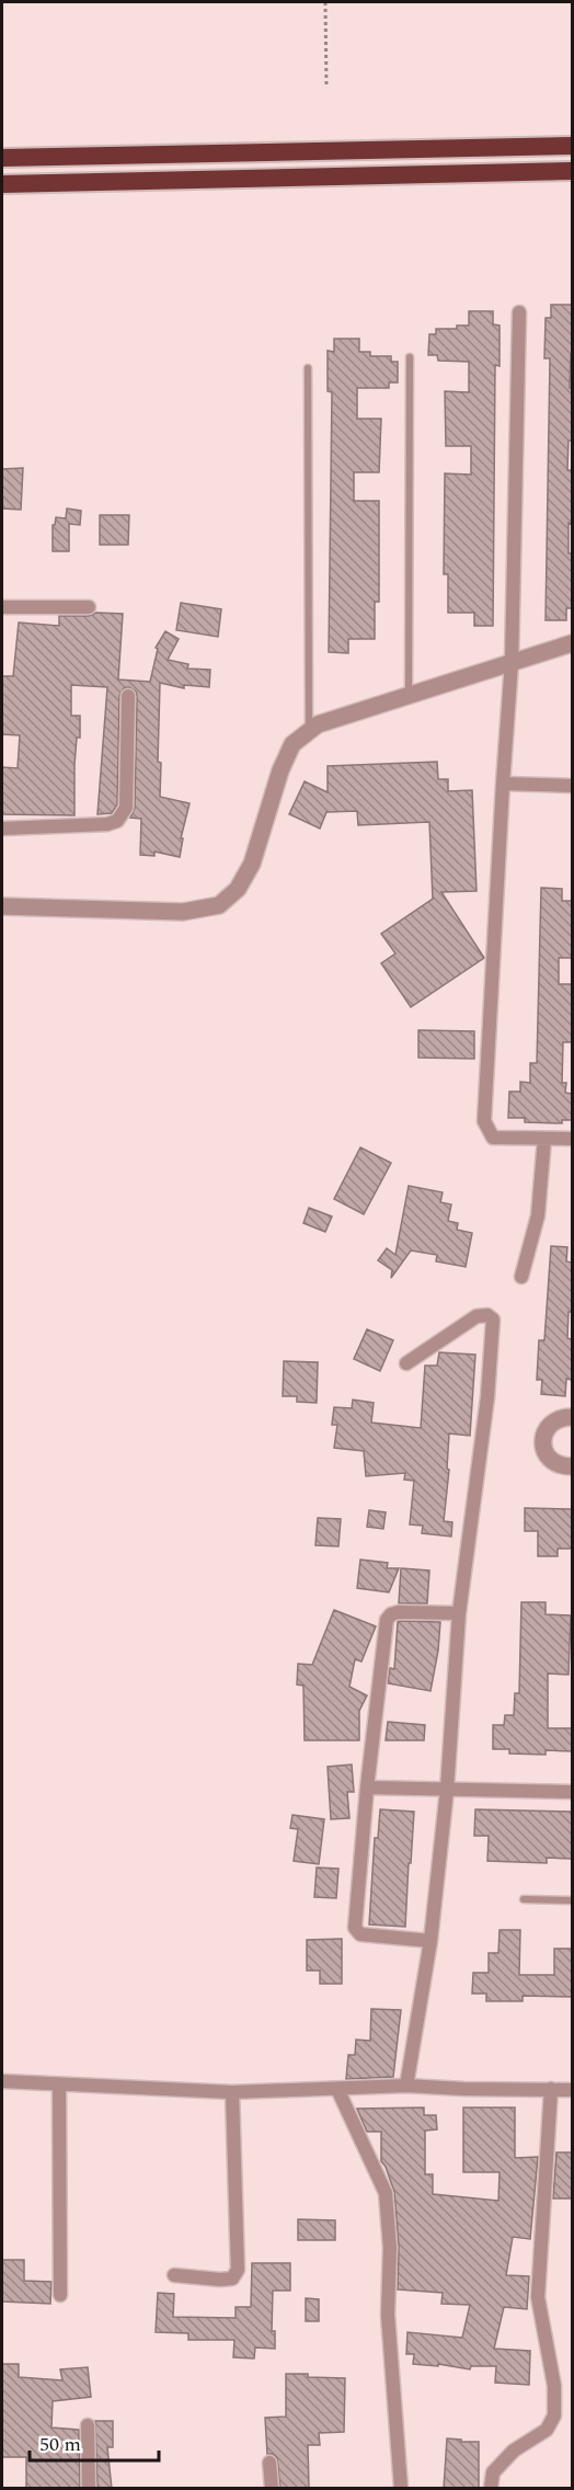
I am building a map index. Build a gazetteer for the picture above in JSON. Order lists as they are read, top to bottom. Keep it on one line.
{"scale_bar":"50 m"}
